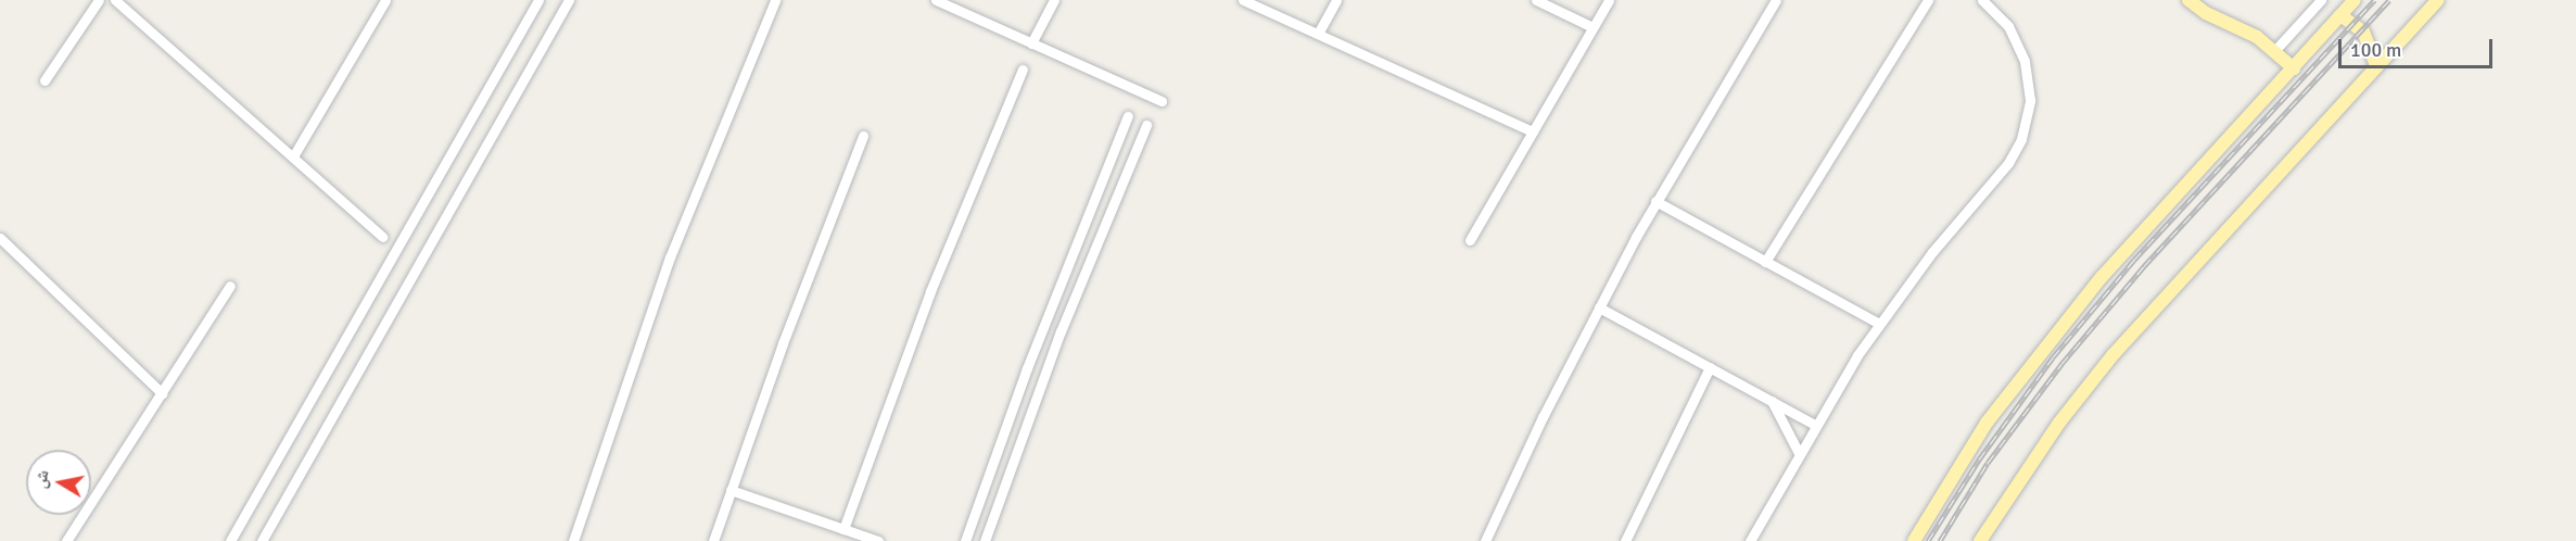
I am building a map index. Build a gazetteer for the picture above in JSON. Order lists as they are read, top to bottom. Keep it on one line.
{"scale_bar":"100 m","north":"left"}
